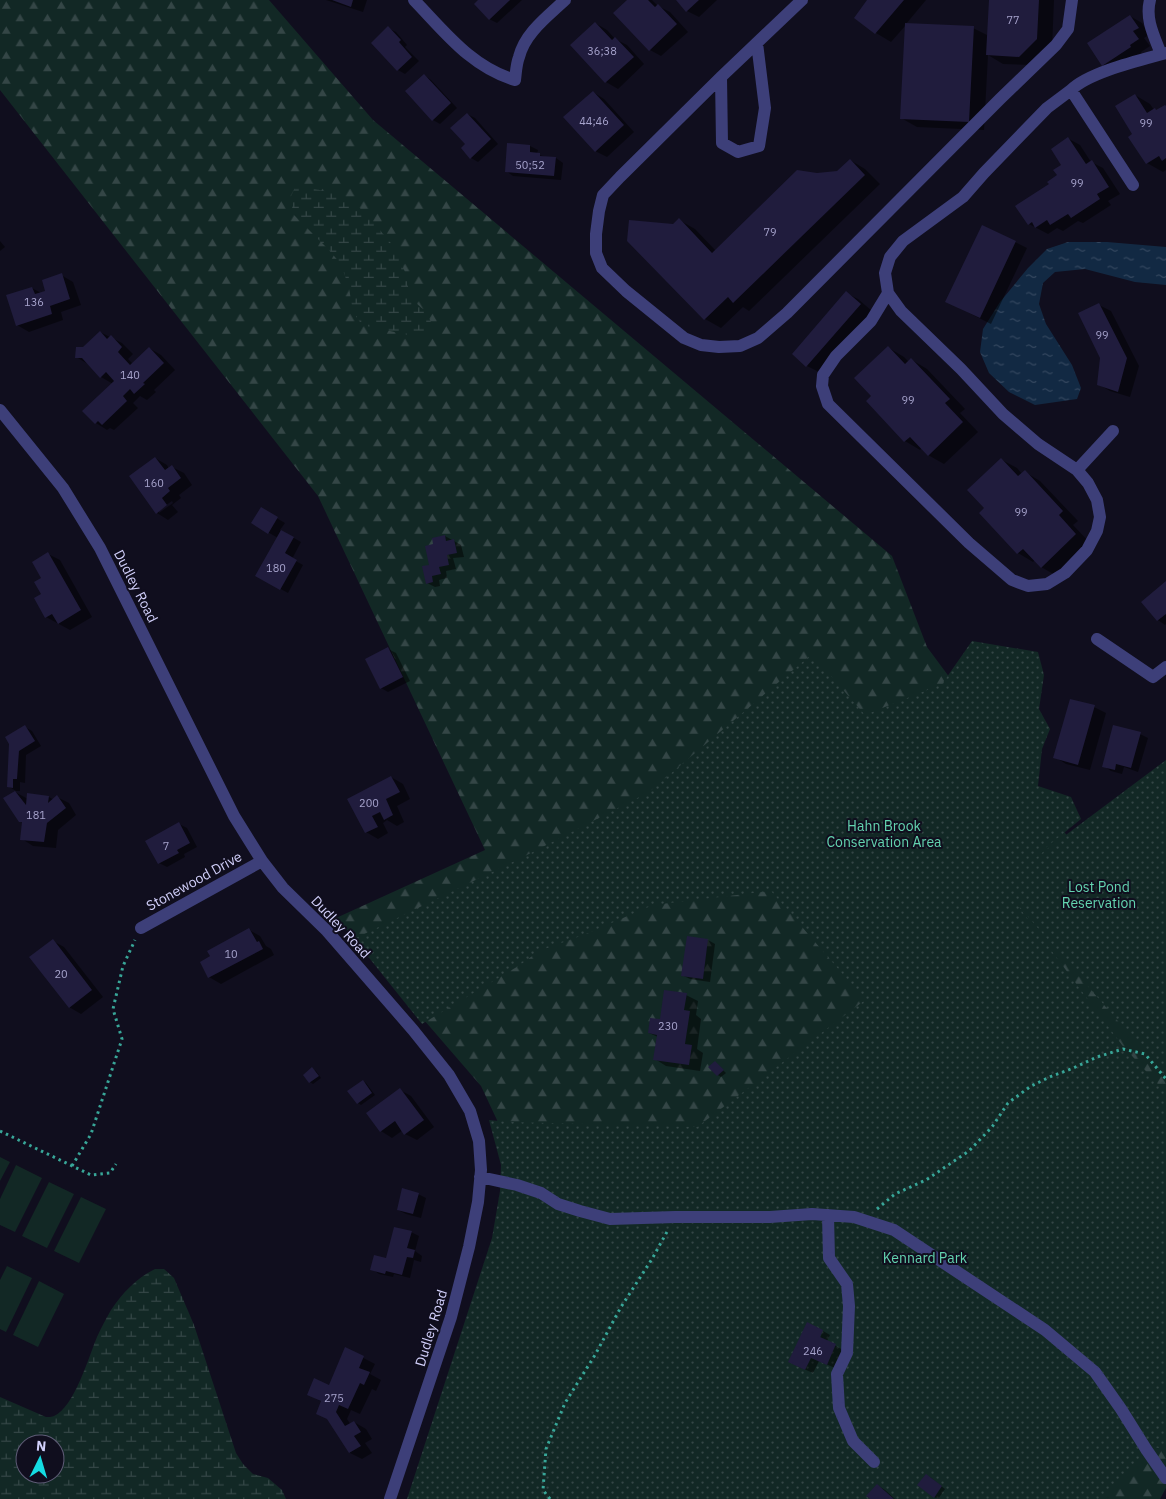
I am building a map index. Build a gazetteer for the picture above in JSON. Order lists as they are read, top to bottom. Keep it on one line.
{"streets":{"street":["Dudley Road","Stonewood Drive"]},"crossings":[["Dudley Road","Stonewood Drive"]],"parks":["Hahn Brook Conservation Area","Lost Pond Reservation","Kennard Park"],"house_numbers":["77","36;38","44;46","99","50;52","99","79","136","99","140","99","160","99","180","200","181","7","10","20","230","246","275"],"north":"top"}
